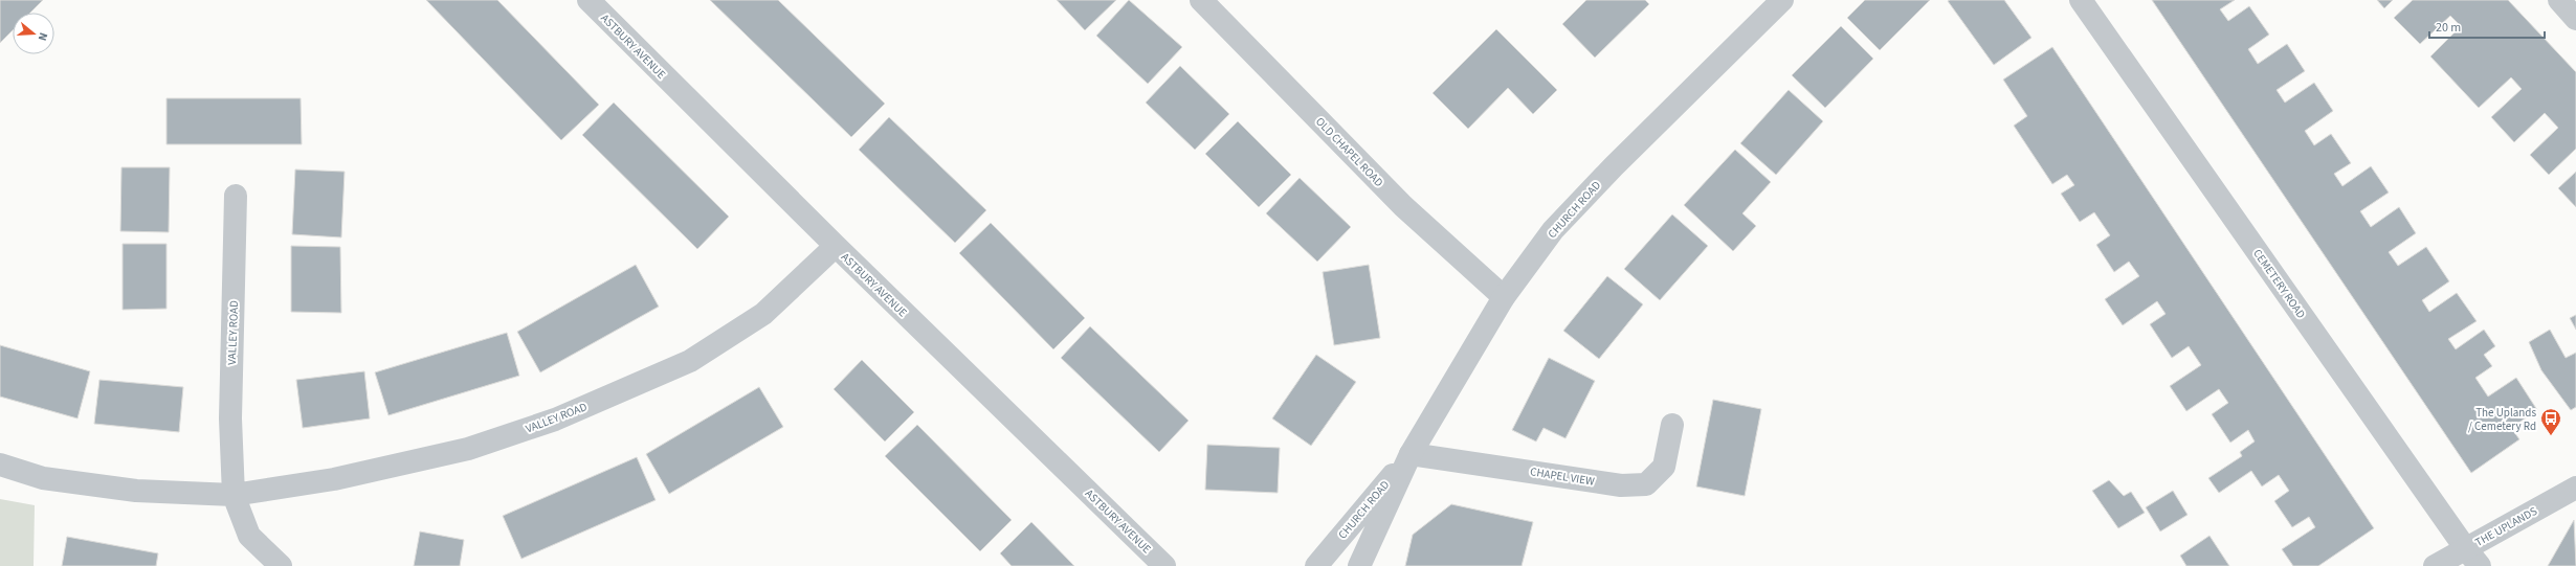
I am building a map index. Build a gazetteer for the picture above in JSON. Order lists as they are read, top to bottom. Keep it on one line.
{"streets":{"street":["ASTBURY AVENUE","OLD CHAPEL ROAD","CHURCH ROAD","CEMETERY ROAD","VALLEY ROAD","CHAPEL VIEW","THE UPLANDS"]},"crossings":[["ASTBURY AVENUE","VALLEY ROAD"],["OLD CHAPEL ROAD","CHURCH ROAD"],["CHURCH ROAD","CHAPEL VIEW"],["CEMETERY ROAD","THE UPLANDS"]],"places":{"bus stop":["The Uplands / Cemetery Rd"]},"scale_bar":"20 m","north":"right"}
